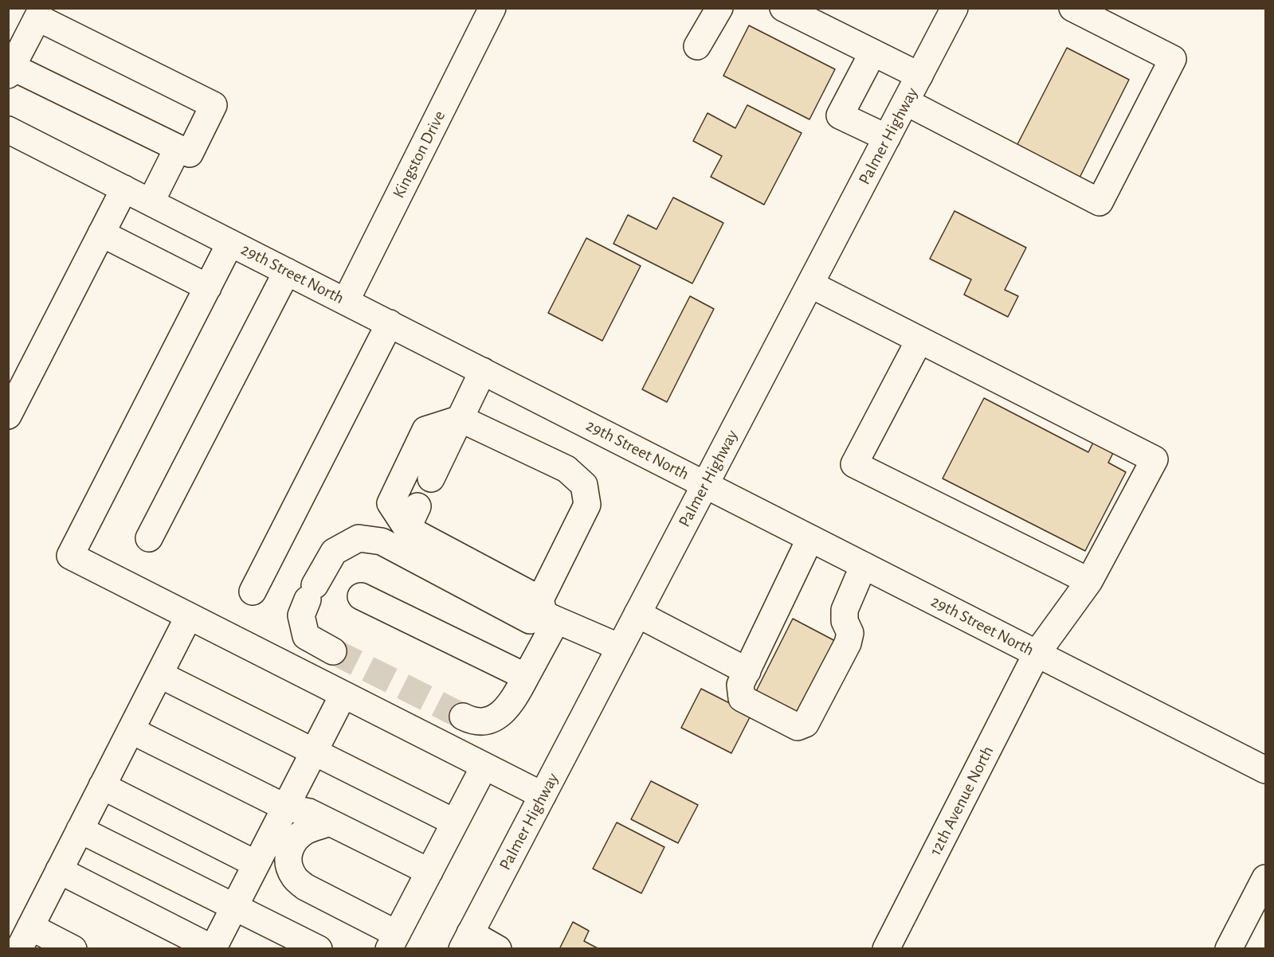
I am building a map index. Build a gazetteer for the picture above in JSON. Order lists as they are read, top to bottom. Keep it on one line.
{"streets":{"street":["Palmer Highway","Kingston Drive","29th Street North","12th Avenue North"]},"crossings":[["Palmer Highway","29th Street North"],["Kingston Drive","29th Street North"],["29th Street North","12th Avenue North"]]}
